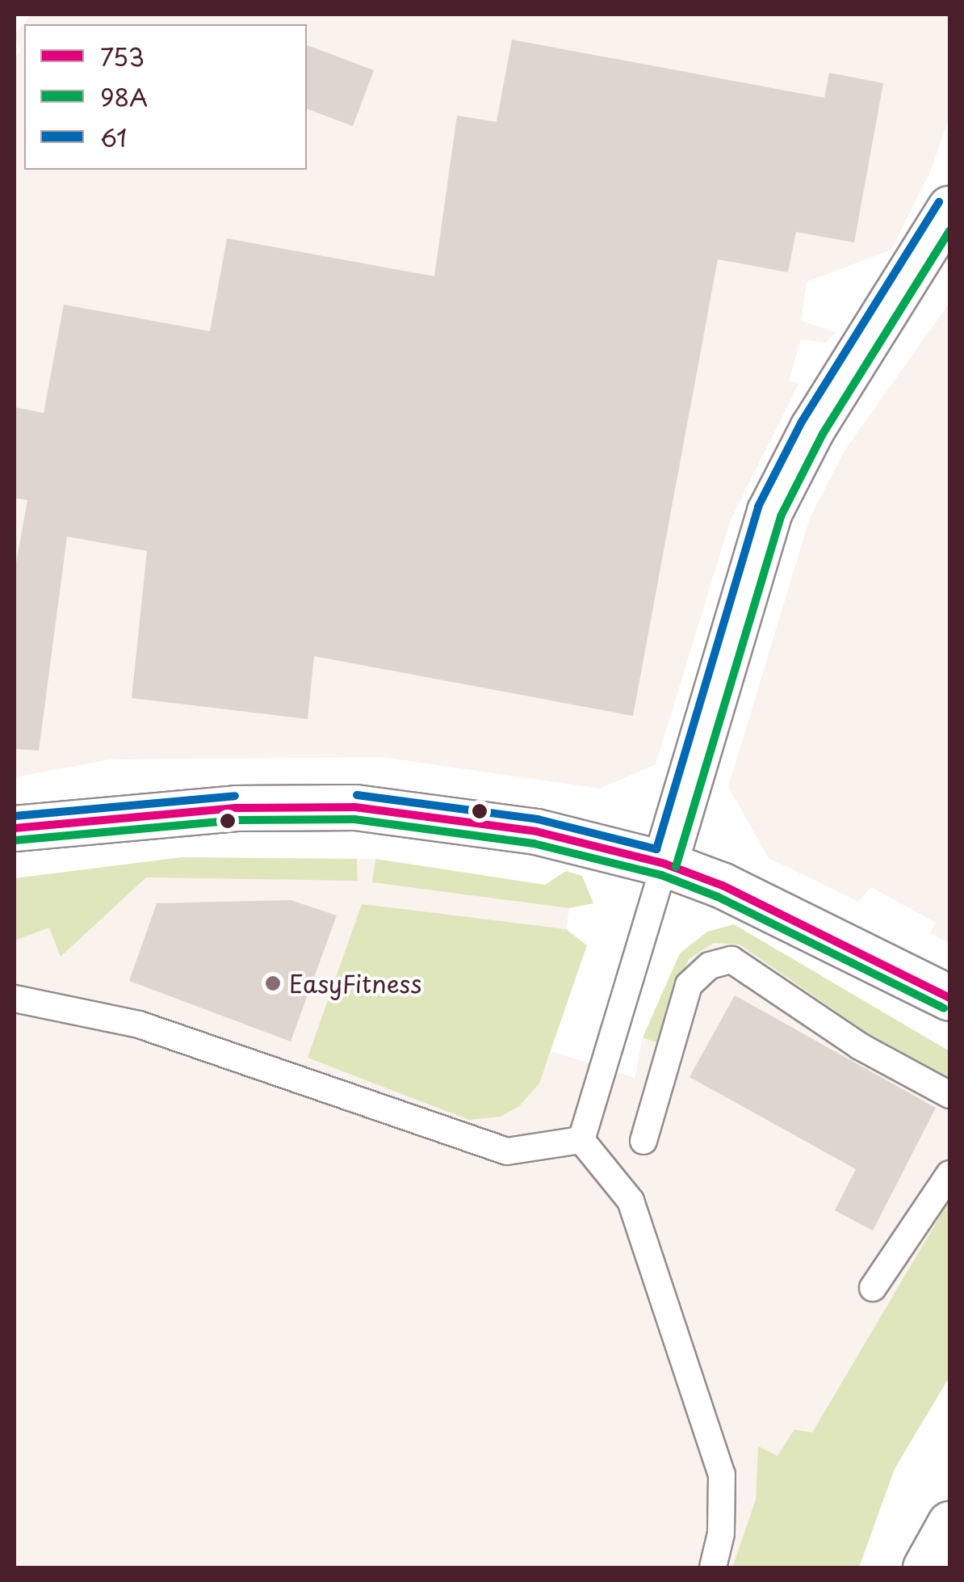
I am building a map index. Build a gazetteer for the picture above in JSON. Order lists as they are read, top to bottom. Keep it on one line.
{"places":["EasyFitness"],"lines":["transit line 61","transit line 98A","transit line 753"],"legend":["753","98A","61"]}
